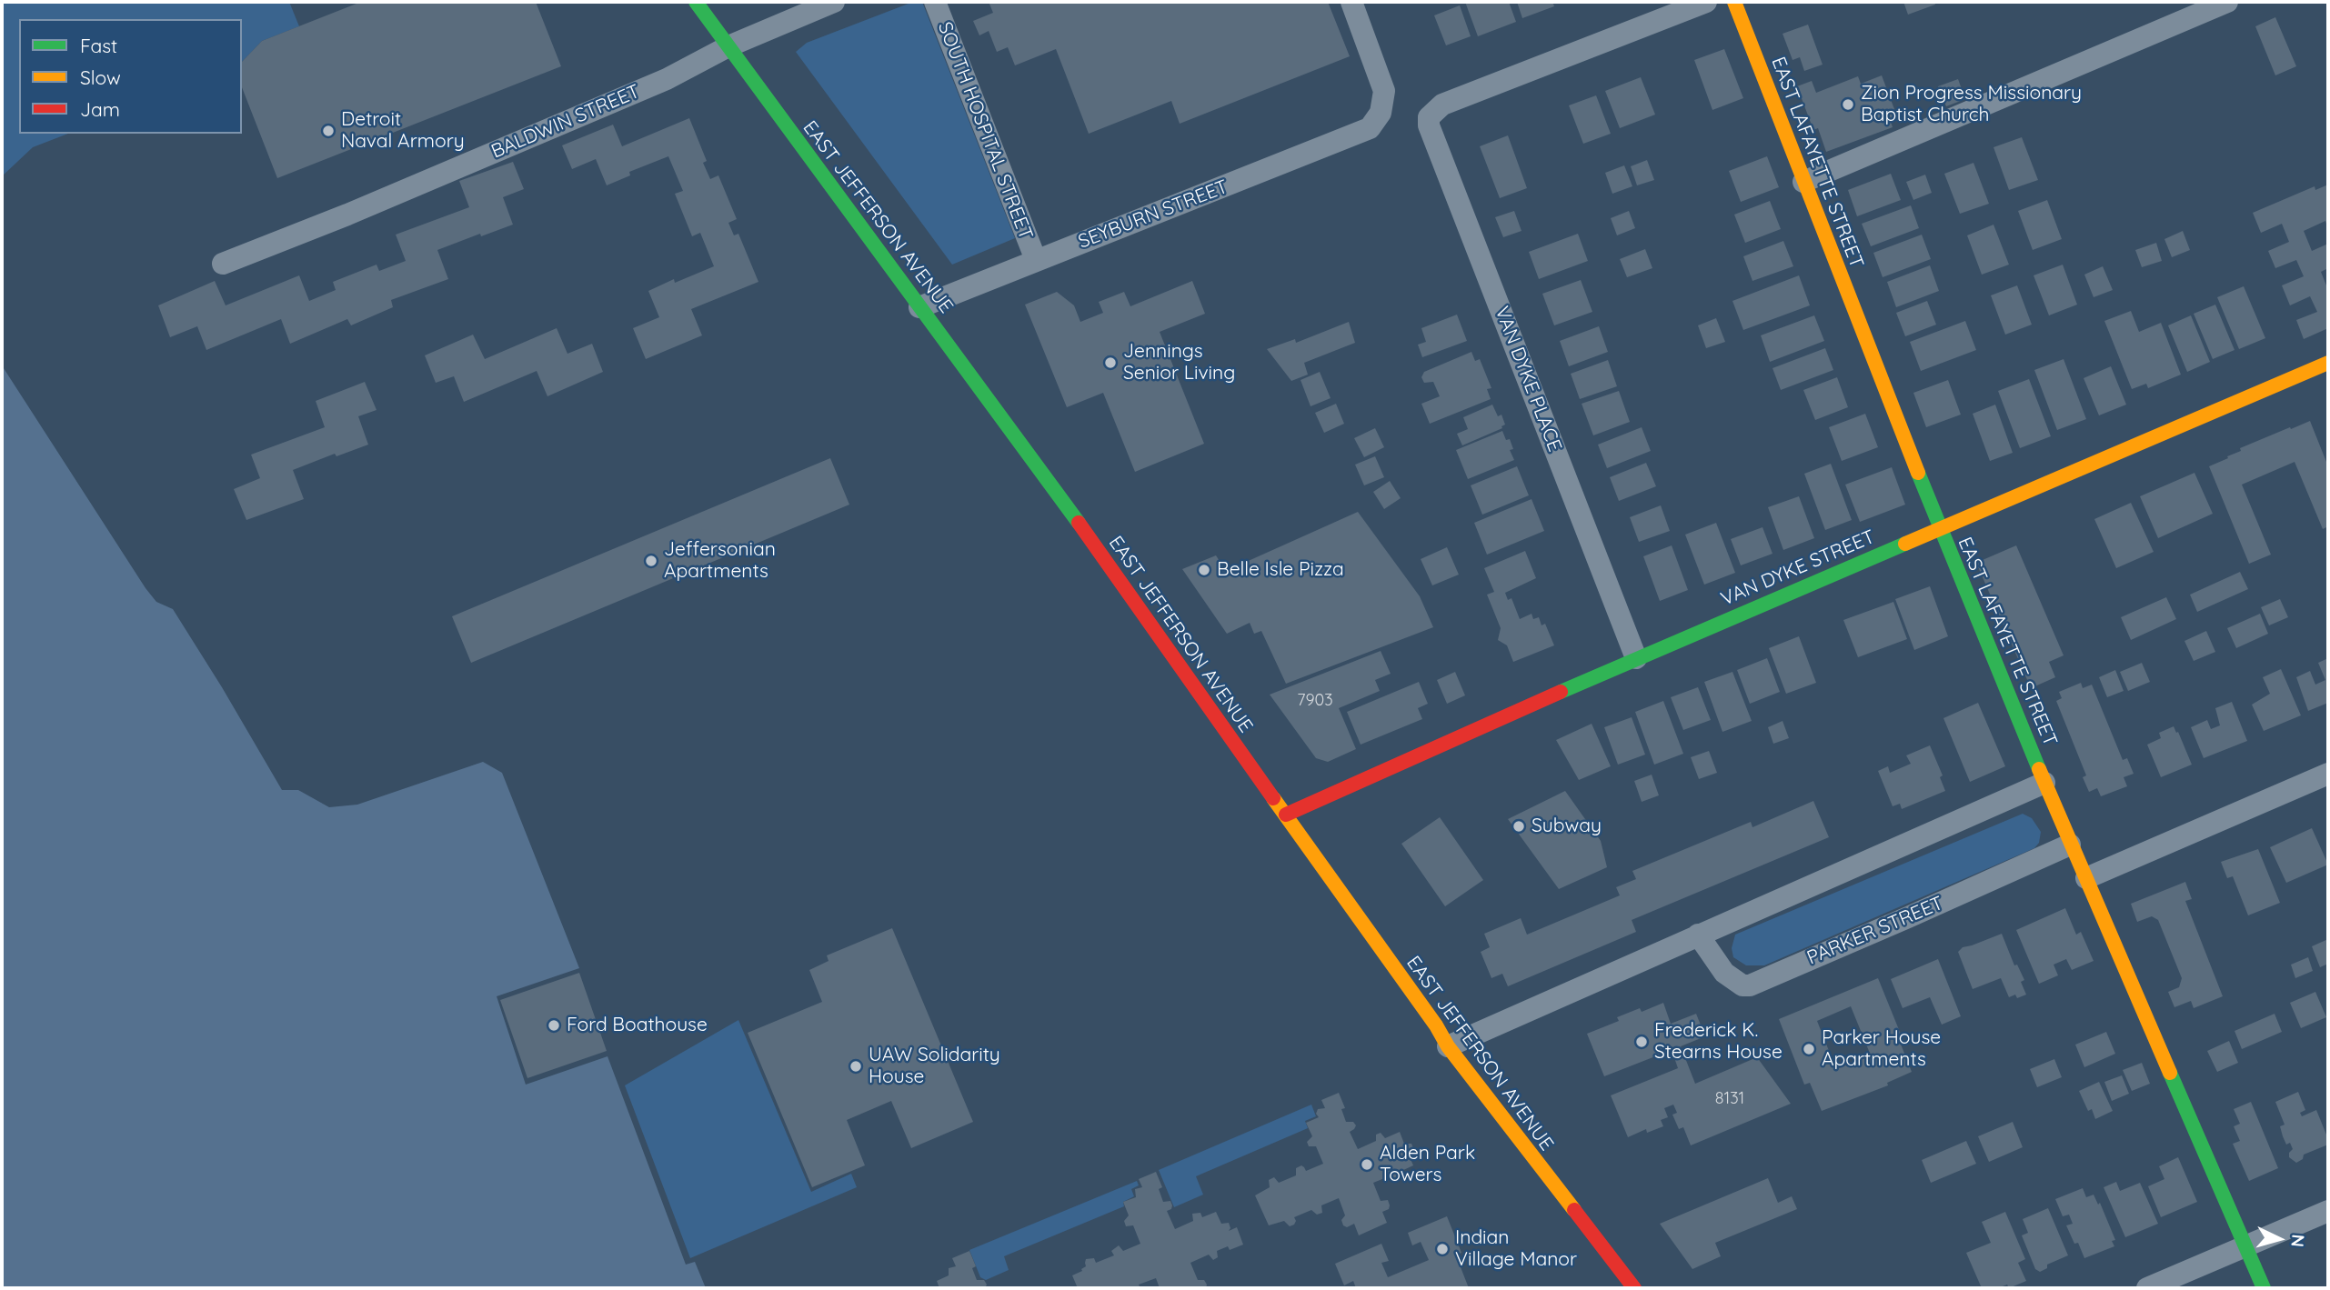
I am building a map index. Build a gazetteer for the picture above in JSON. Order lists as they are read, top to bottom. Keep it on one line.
{"streets":{"main road":["EAST LAFAYETTE STREET","EAST JEFFERSON AVENUE","VAN DYKE STREET"],"street":["BALDWIN STREET","SOUTH HOSPITAL STREET","SEYBURN STREET","VAN DYKE PLACE","PARKER STREET"]},"crossings":[["BALDWIN STREET","EAST JEFFERSON AVENUE"],["SOUTH HOSPITAL STREET","SEYBURN STREET"],["EAST LAFAYETTE STREET","VAN DYKE STREET"],["EAST LAFAYETTE STREET","PARKER STREET"],["SEYBURN STREET","EAST JEFFERSON AVENUE"],["EAST JEFFERSON AVENUE","VAN DYKE STREET"],["VAN DYKE PLACE","VAN DYKE STREET"]],"places":["Zion Progress Missionary Baptist Church","Detroit Naval Armory","Jennings Senior Living","Jeffersonian Apartments","Belle Isle Pizza","Subway","Ford Boathouse","Frederick K. Stearns House","Parker House Apartments","UAW Solidarity House","Alden Park Towers","Indian Village Manor"],"house_numbers":["7903","8131"],"legend":["Fast","Slow","Jam"],"north":"right"}
